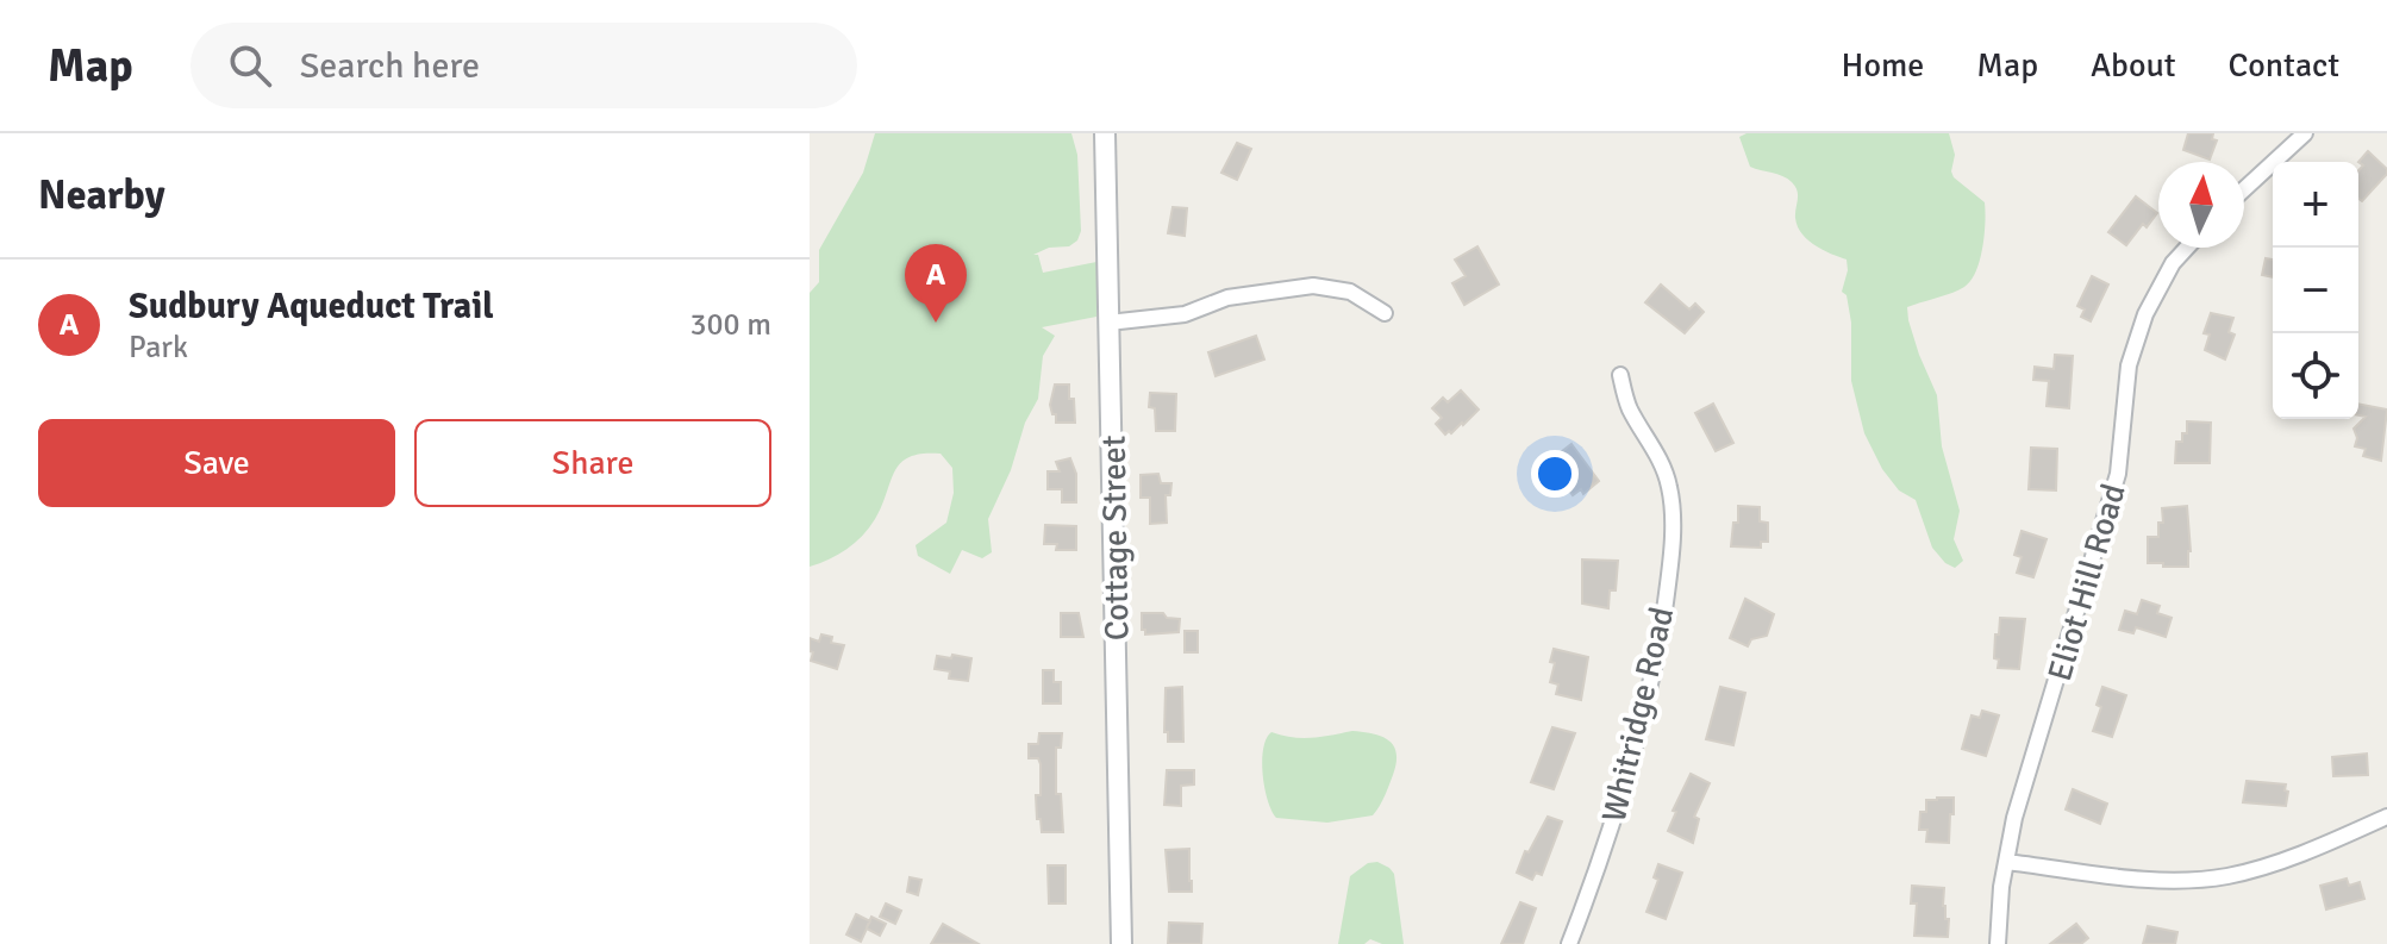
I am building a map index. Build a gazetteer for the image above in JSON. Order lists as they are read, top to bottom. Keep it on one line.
{"streets":{"street":["Cottage Street","Eliot Hill Road","Whitridge Road"]},"north":"top","page":{"header":"Map","search":"Search here","nav":["Home","Map","About","Contact"],"heading":"Nearby","map_buttons":["+","−"],"pins":"A","list":[{"mark":"A","name":"Sudbury Aqueduct Trail","note":"Park","value":"300 m"}],"buttons":["Save","Share"]}}
